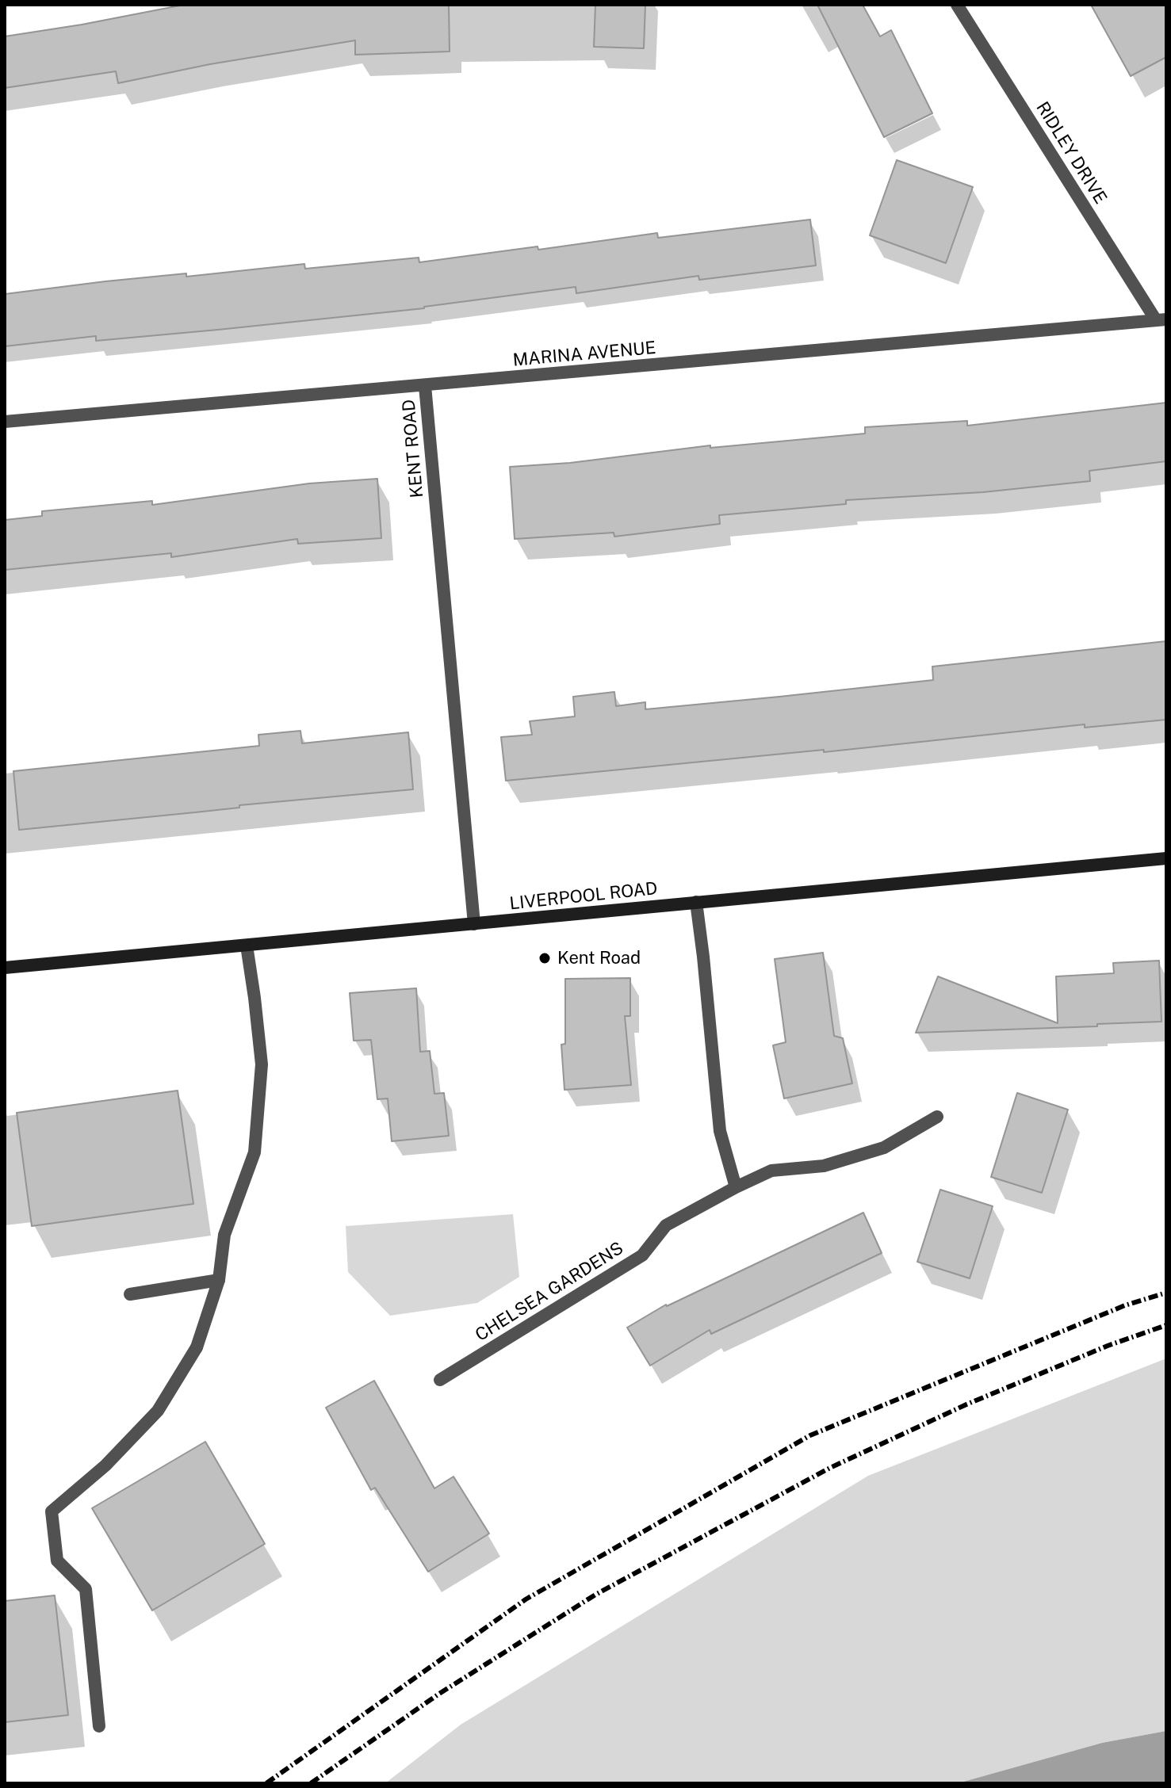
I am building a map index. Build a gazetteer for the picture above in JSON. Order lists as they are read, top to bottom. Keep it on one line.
{"streets":{"street":["RIDLEY DRIVE","MARINA AVENUE","KENT ROAD","LIVERPOOL ROAD","CHELSEA GARDENS"]},"crossings":[["RIDLEY DRIVE","MARINA AVENUE"],["MARINA AVENUE","KENT ROAD"],["KENT ROAD","LIVERPOOL ROAD"]],"places":["Kent Road"]}
